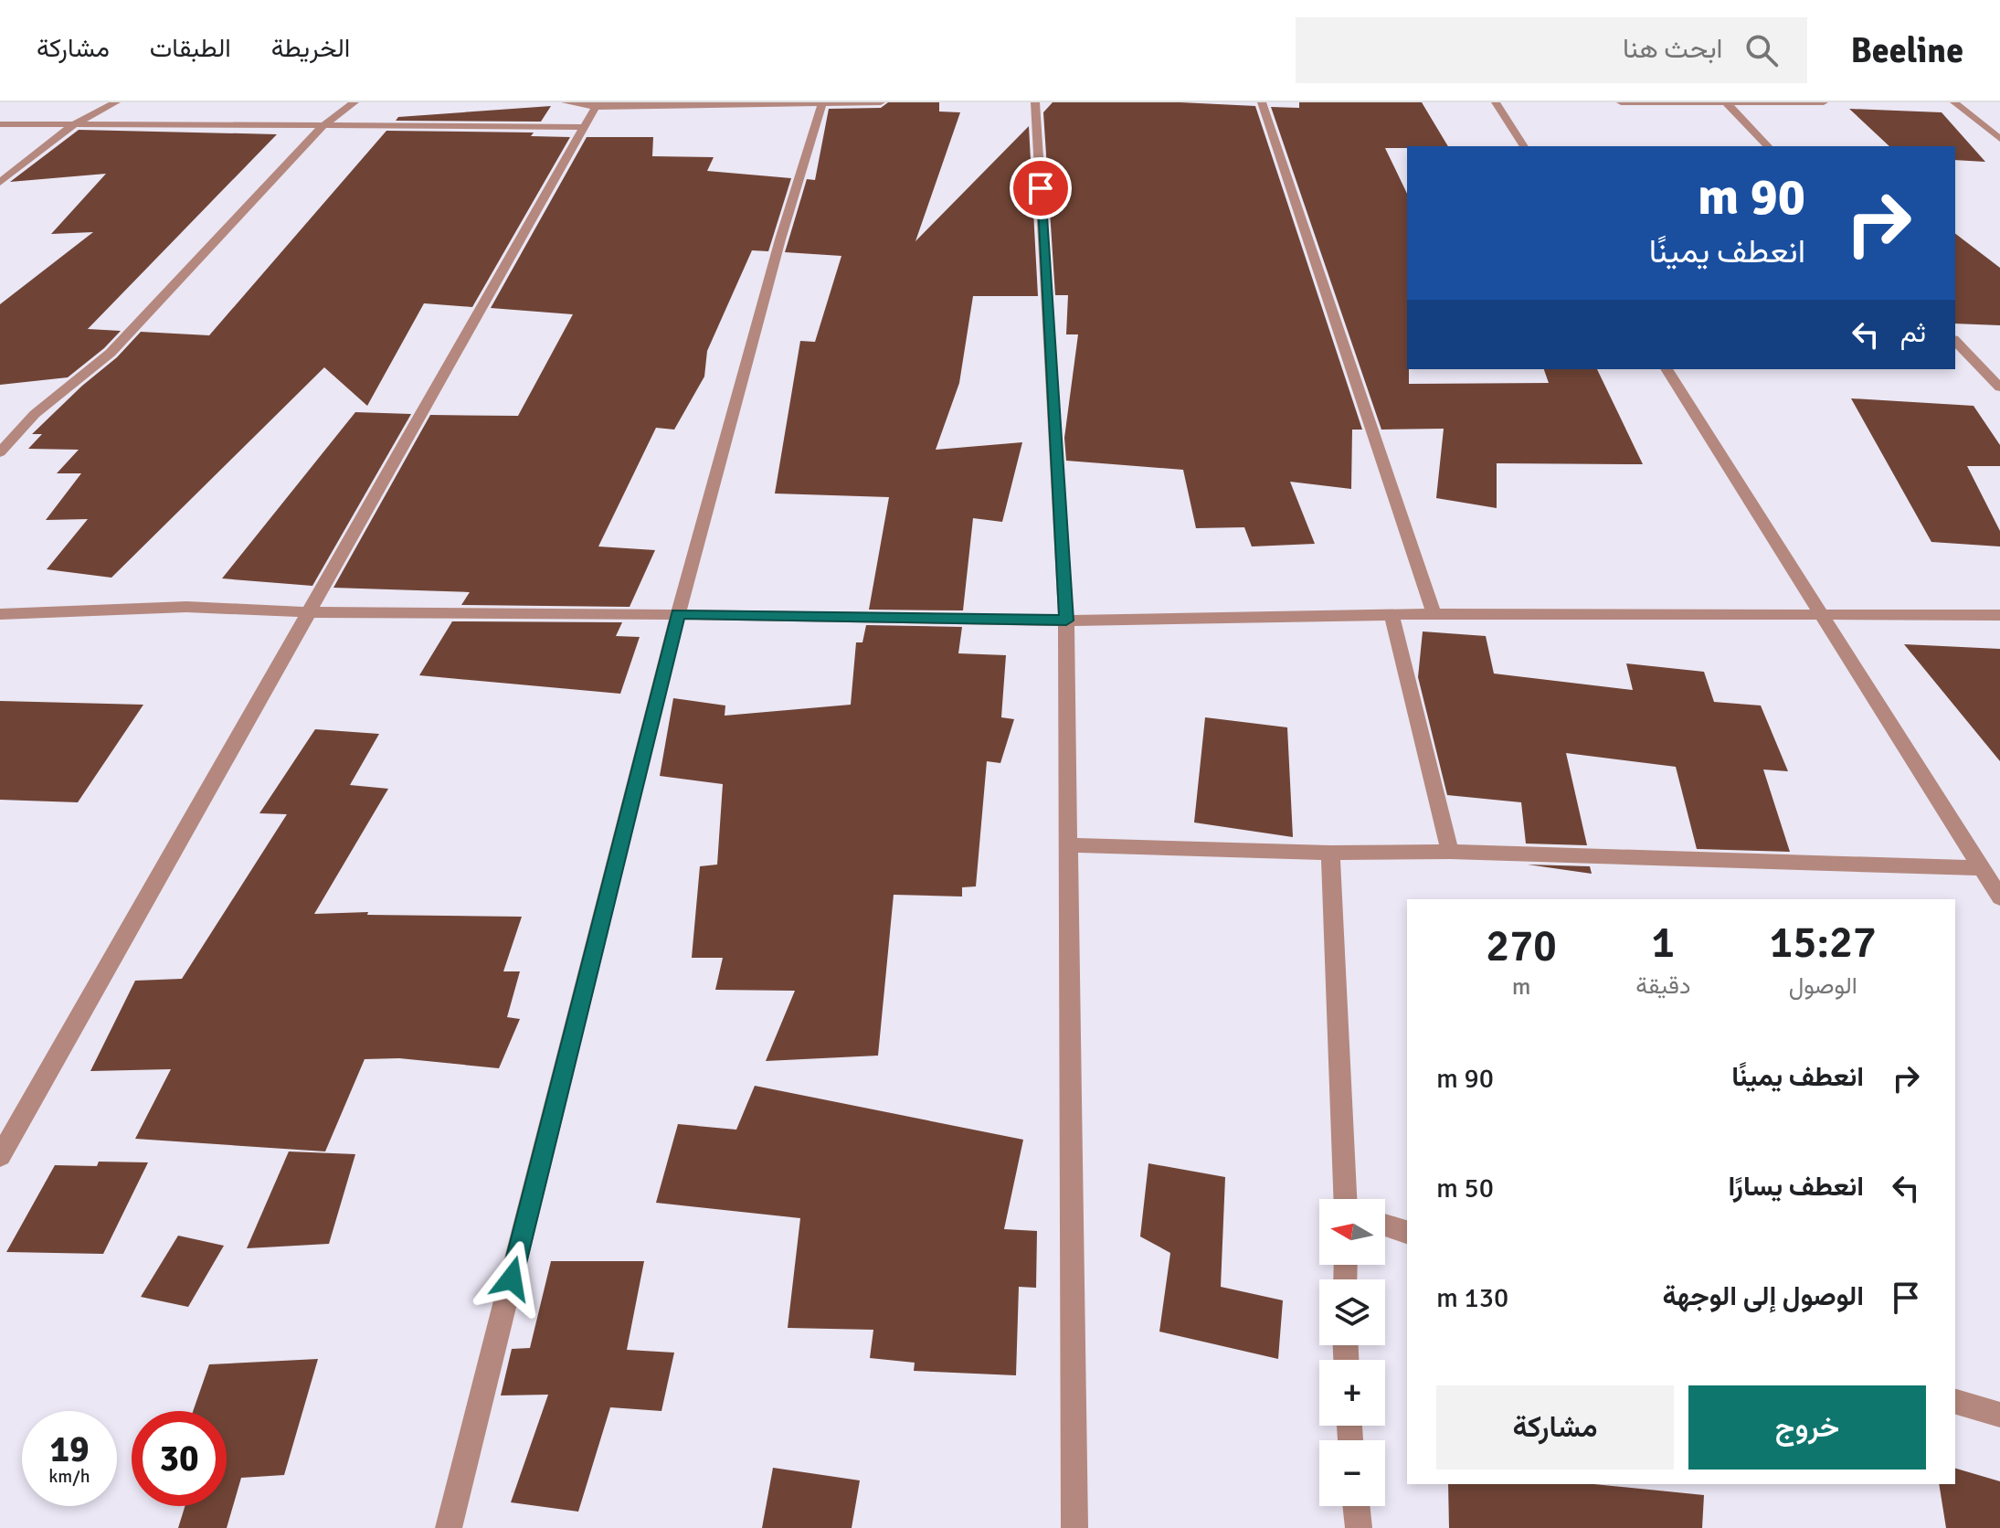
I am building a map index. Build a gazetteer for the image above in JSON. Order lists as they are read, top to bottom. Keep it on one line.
{"north":"left","page":{"header":"Beeline","search":"ابحث هنا","nav":["الخريطة","الطبقات","مشاركة"],"turn":["90 m","انعطف يمينًا"],"then":"ثم","eta":["15:27","الوصول","1","دقيقة","270","m"],"list":[{"name":"انعطف يمينًا","value":"90 m"},{"name":"انعطف يسارًا","value":"50 m"},{"name":"الوصول إلى الوجهة","value":"130 m"}],"map_buttons":["+","−"],"buttons":["خروج","مشاركة"],"speed":"19 km/h","limit":"30"}}
